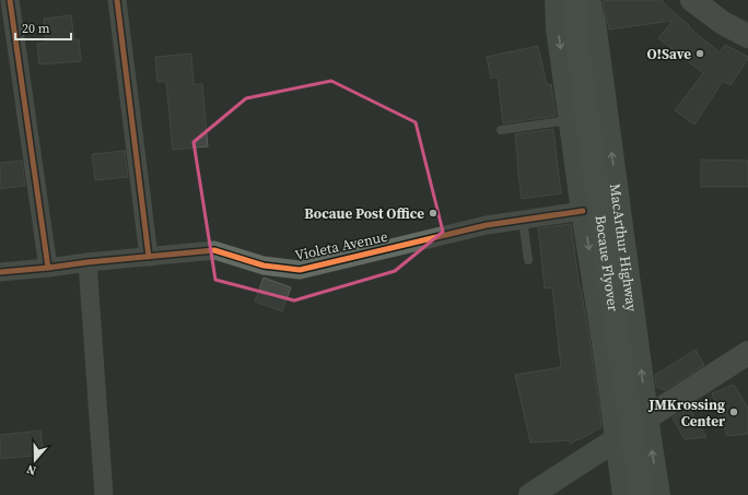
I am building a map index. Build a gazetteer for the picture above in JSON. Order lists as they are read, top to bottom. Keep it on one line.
{"streets":{"highway":["Bocaue Flyover"],"main road":["MacArthur Highway"],"street":["Violeta Avenue"]},"places":["O!Save","Bocaue Post Office","JMKrossing Center"],"scale_bar":"20 m","north":"bottom"}
